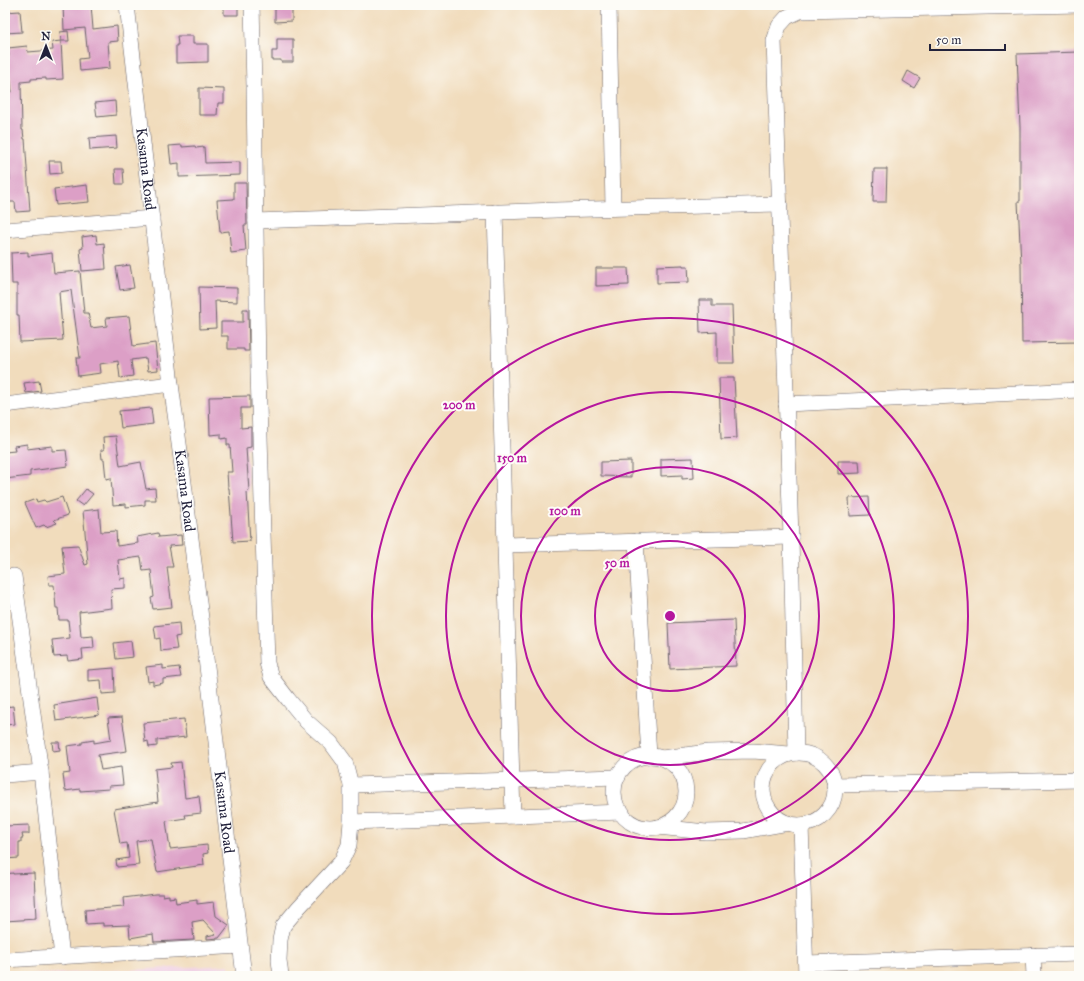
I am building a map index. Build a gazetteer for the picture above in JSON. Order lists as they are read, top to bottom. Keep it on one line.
{"streets":{"street":["Kasama Road"]},"scale_bar":"50 m","north":"top","rings":["200 m","150 m","100 m","50 m"]}
